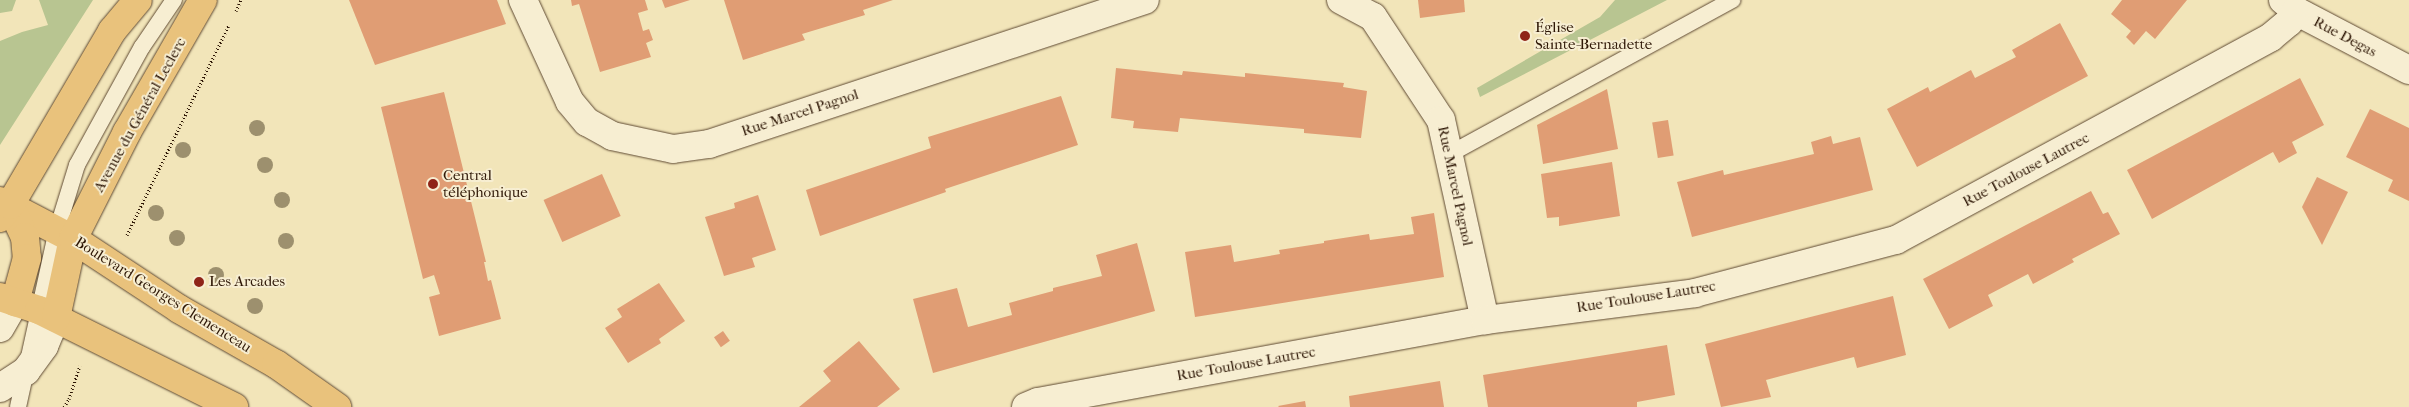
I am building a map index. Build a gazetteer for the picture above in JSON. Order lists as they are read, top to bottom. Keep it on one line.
{"streets":{"main road":["Avenue du Général Leclerc","Boulevard Georges Clemenceau"],"street":["Rue Degas","Rue Marcel Pagnol","Rue Toulouse Lautrec"]},"crossings":[["Rue Degas","Rue Toulouse Lautrec"],["Rue Marcel Pagnol","Rue Toulouse Lautrec"],["Avenue du Général Leclerc","Boulevard Georges Clemenceau"]],"places":["Église Sainte-Bernadette","Central téléphonique","Les Arcades"]}
